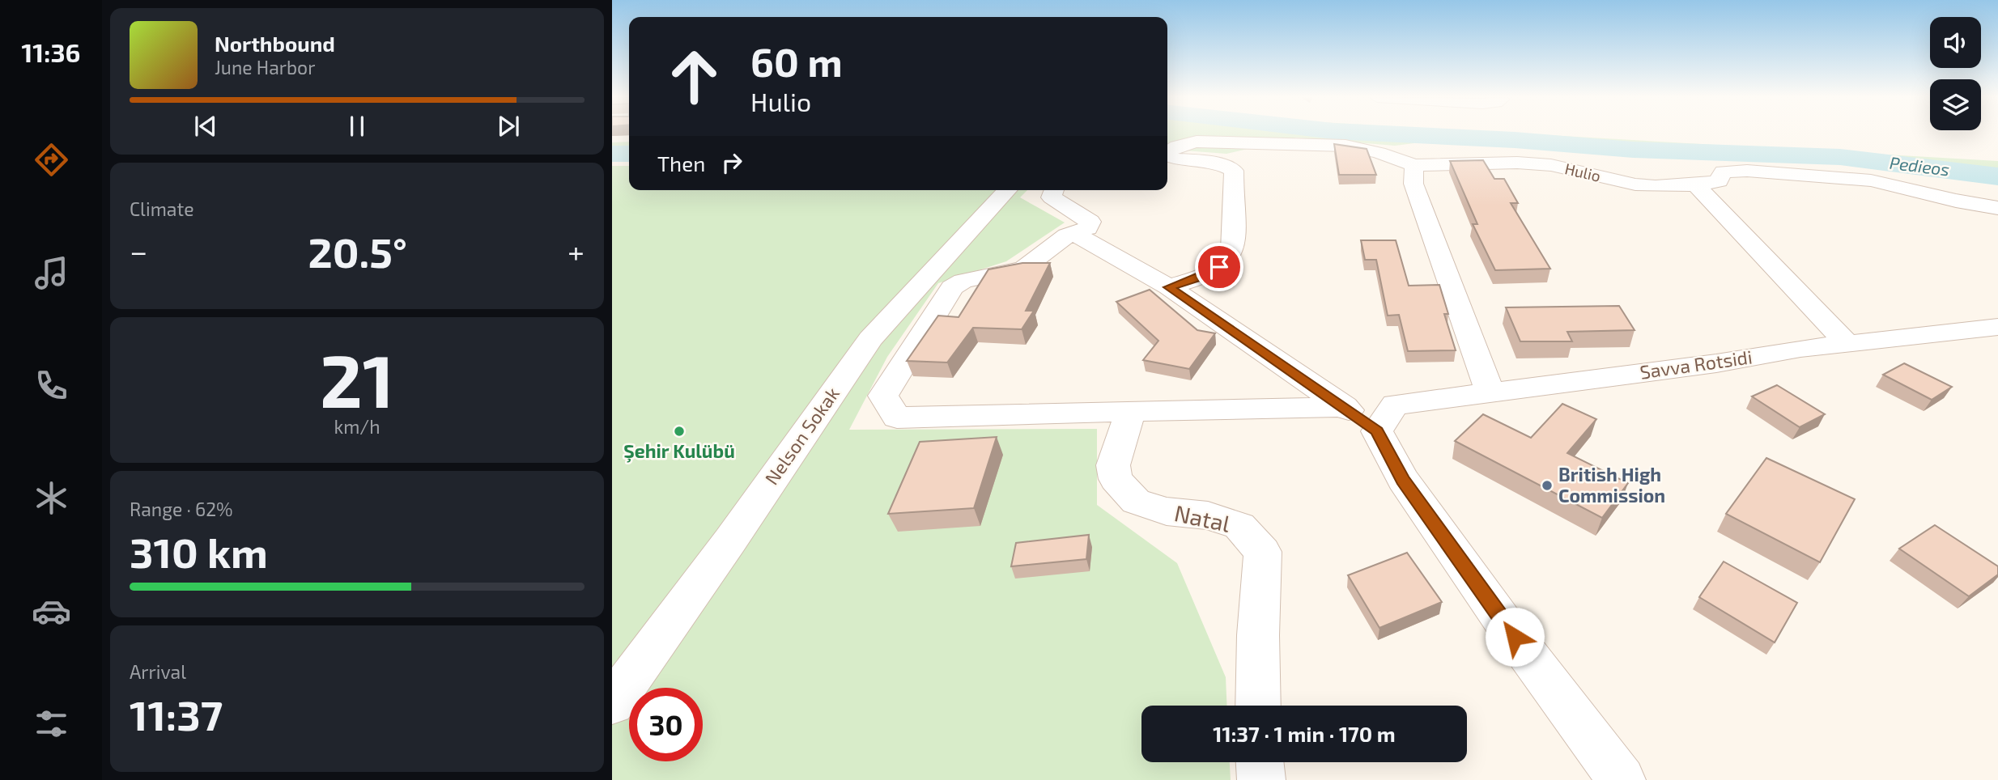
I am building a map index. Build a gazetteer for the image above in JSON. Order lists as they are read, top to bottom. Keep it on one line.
{"streets":{"street":["Hulio","Savva Rotsidi","Nelson Sokak","Natal"]},"water":["Pedieos"],"places":["Şehir Kulübü","British High Commission"],"page":{"tabs":"11:36","turn":["60 m","Hulio"],"song":["Northbound","June Harbor"],"then":"Then","tile":["Climate",["21","km/h"],["Range · 62%","310 km"],["Arrival","11:37"]],"heat":["−","20.5°","+"],"limit":"30","trip":"11:37 · 1 min · 170 m"}}
